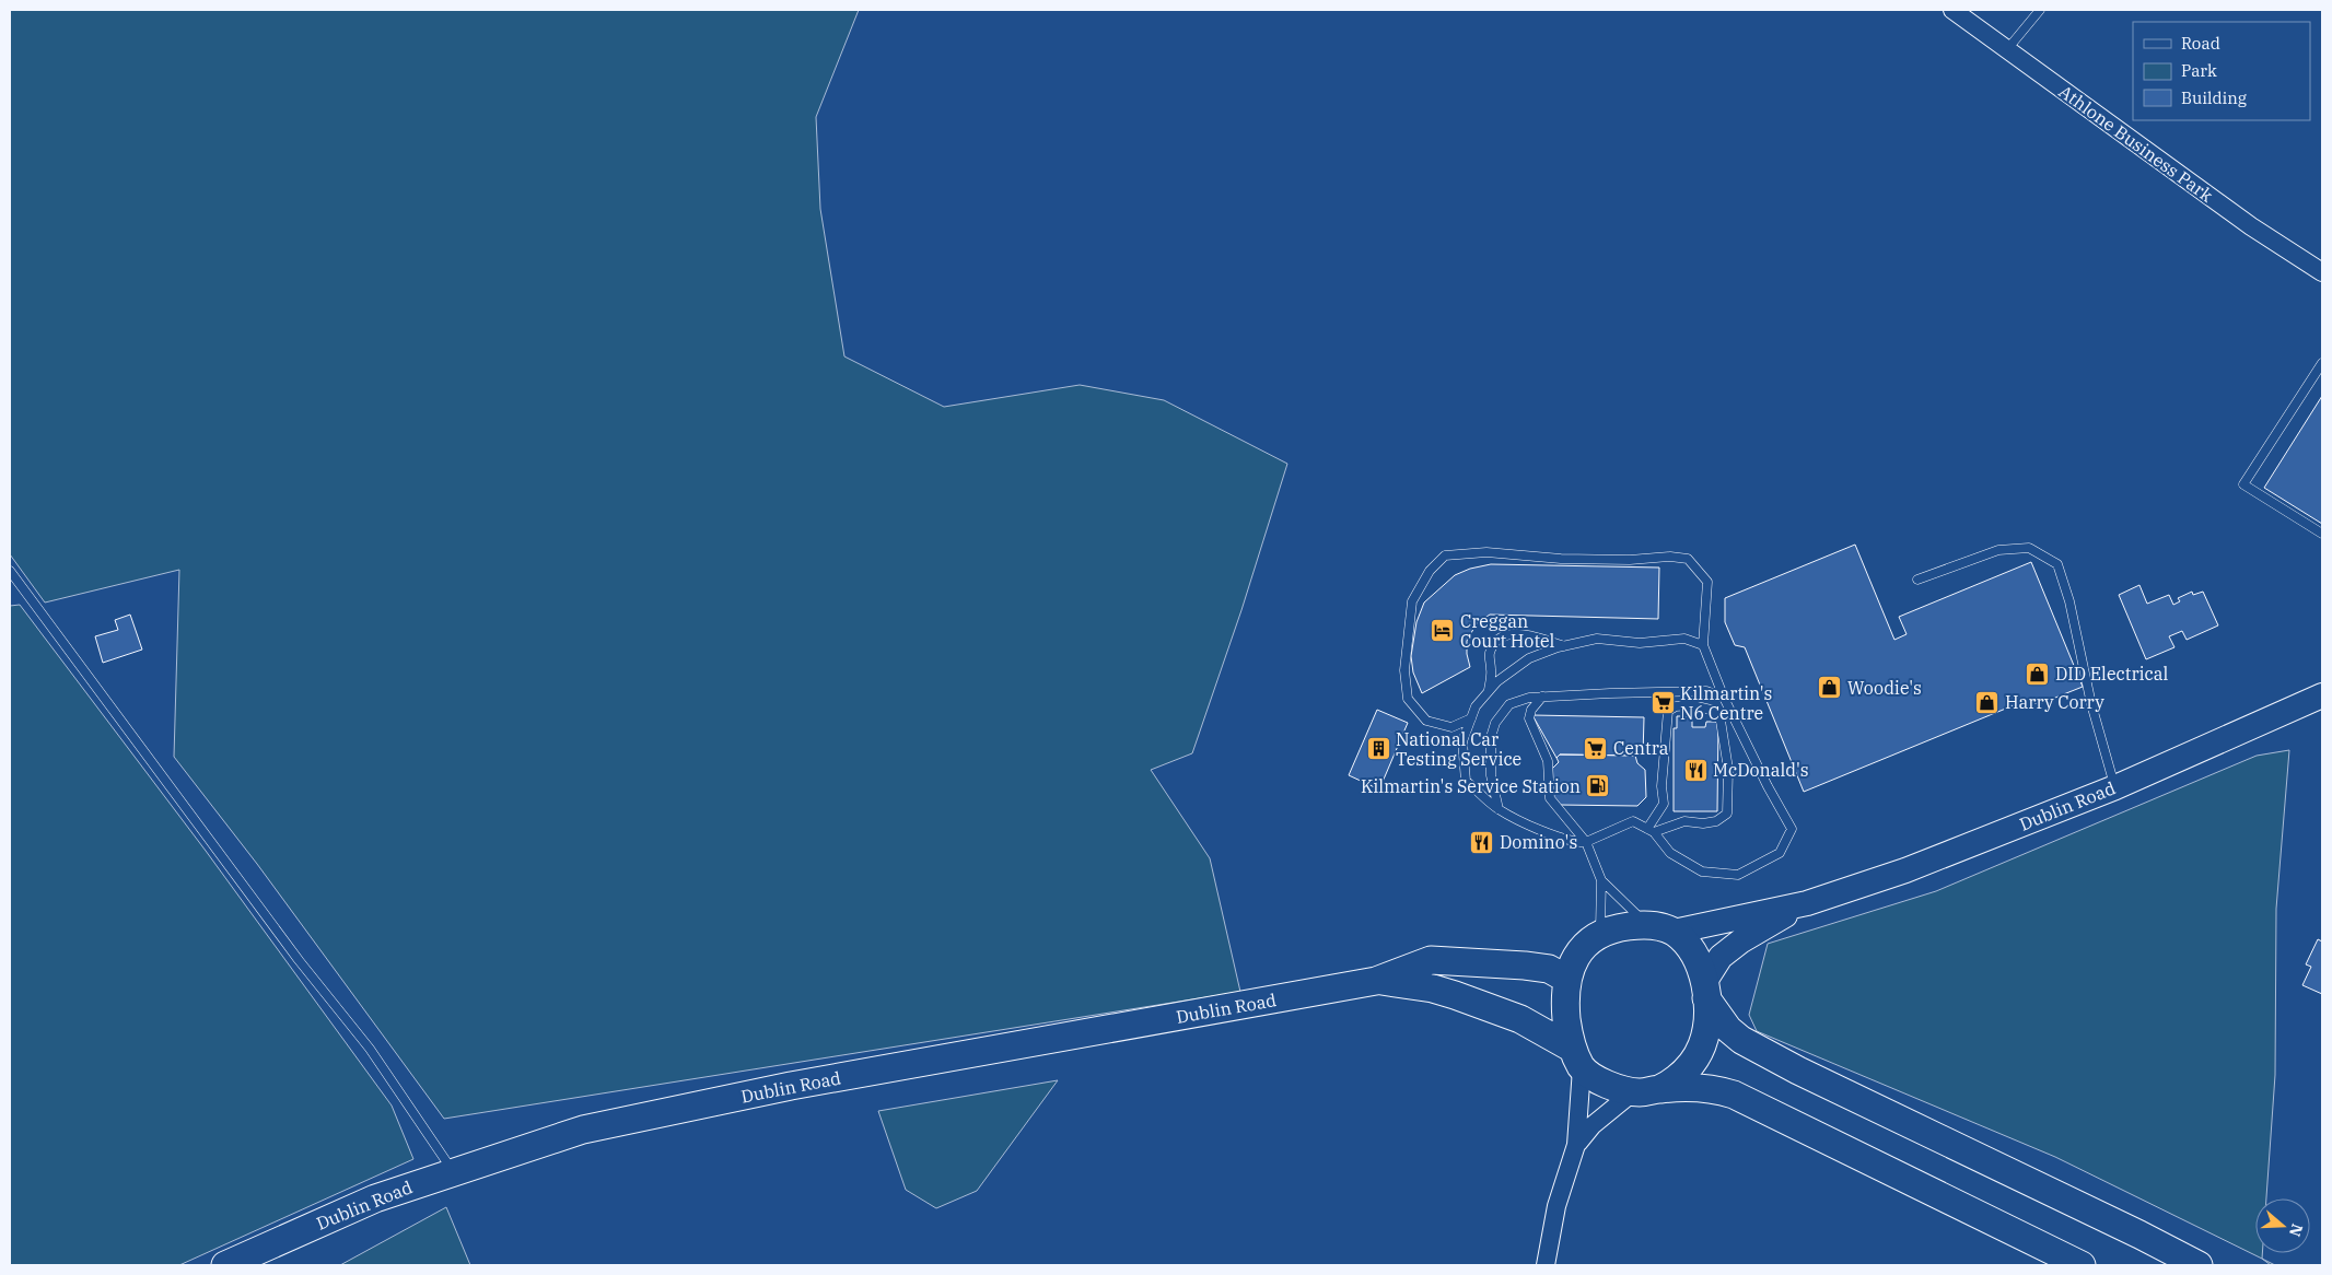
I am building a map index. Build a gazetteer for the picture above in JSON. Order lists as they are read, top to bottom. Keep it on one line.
{"streets":{"main road":["Dublin Road"],"street":["Athlone Business Park"]},"places":{"hotel":["Creggan Court Hotel"],"shop":["DID Electrical","Woodie's","Harry Corry"],"supermarket":["Kilmartin's N6 Centre","Centra"],"building":["National Car Testing Service"],"restaurant":["McDonald's","Domino's"],"fuel station":["Kilmartin's Service Station"]},"legend":["Road","Park","Building"],"north":"right"}
